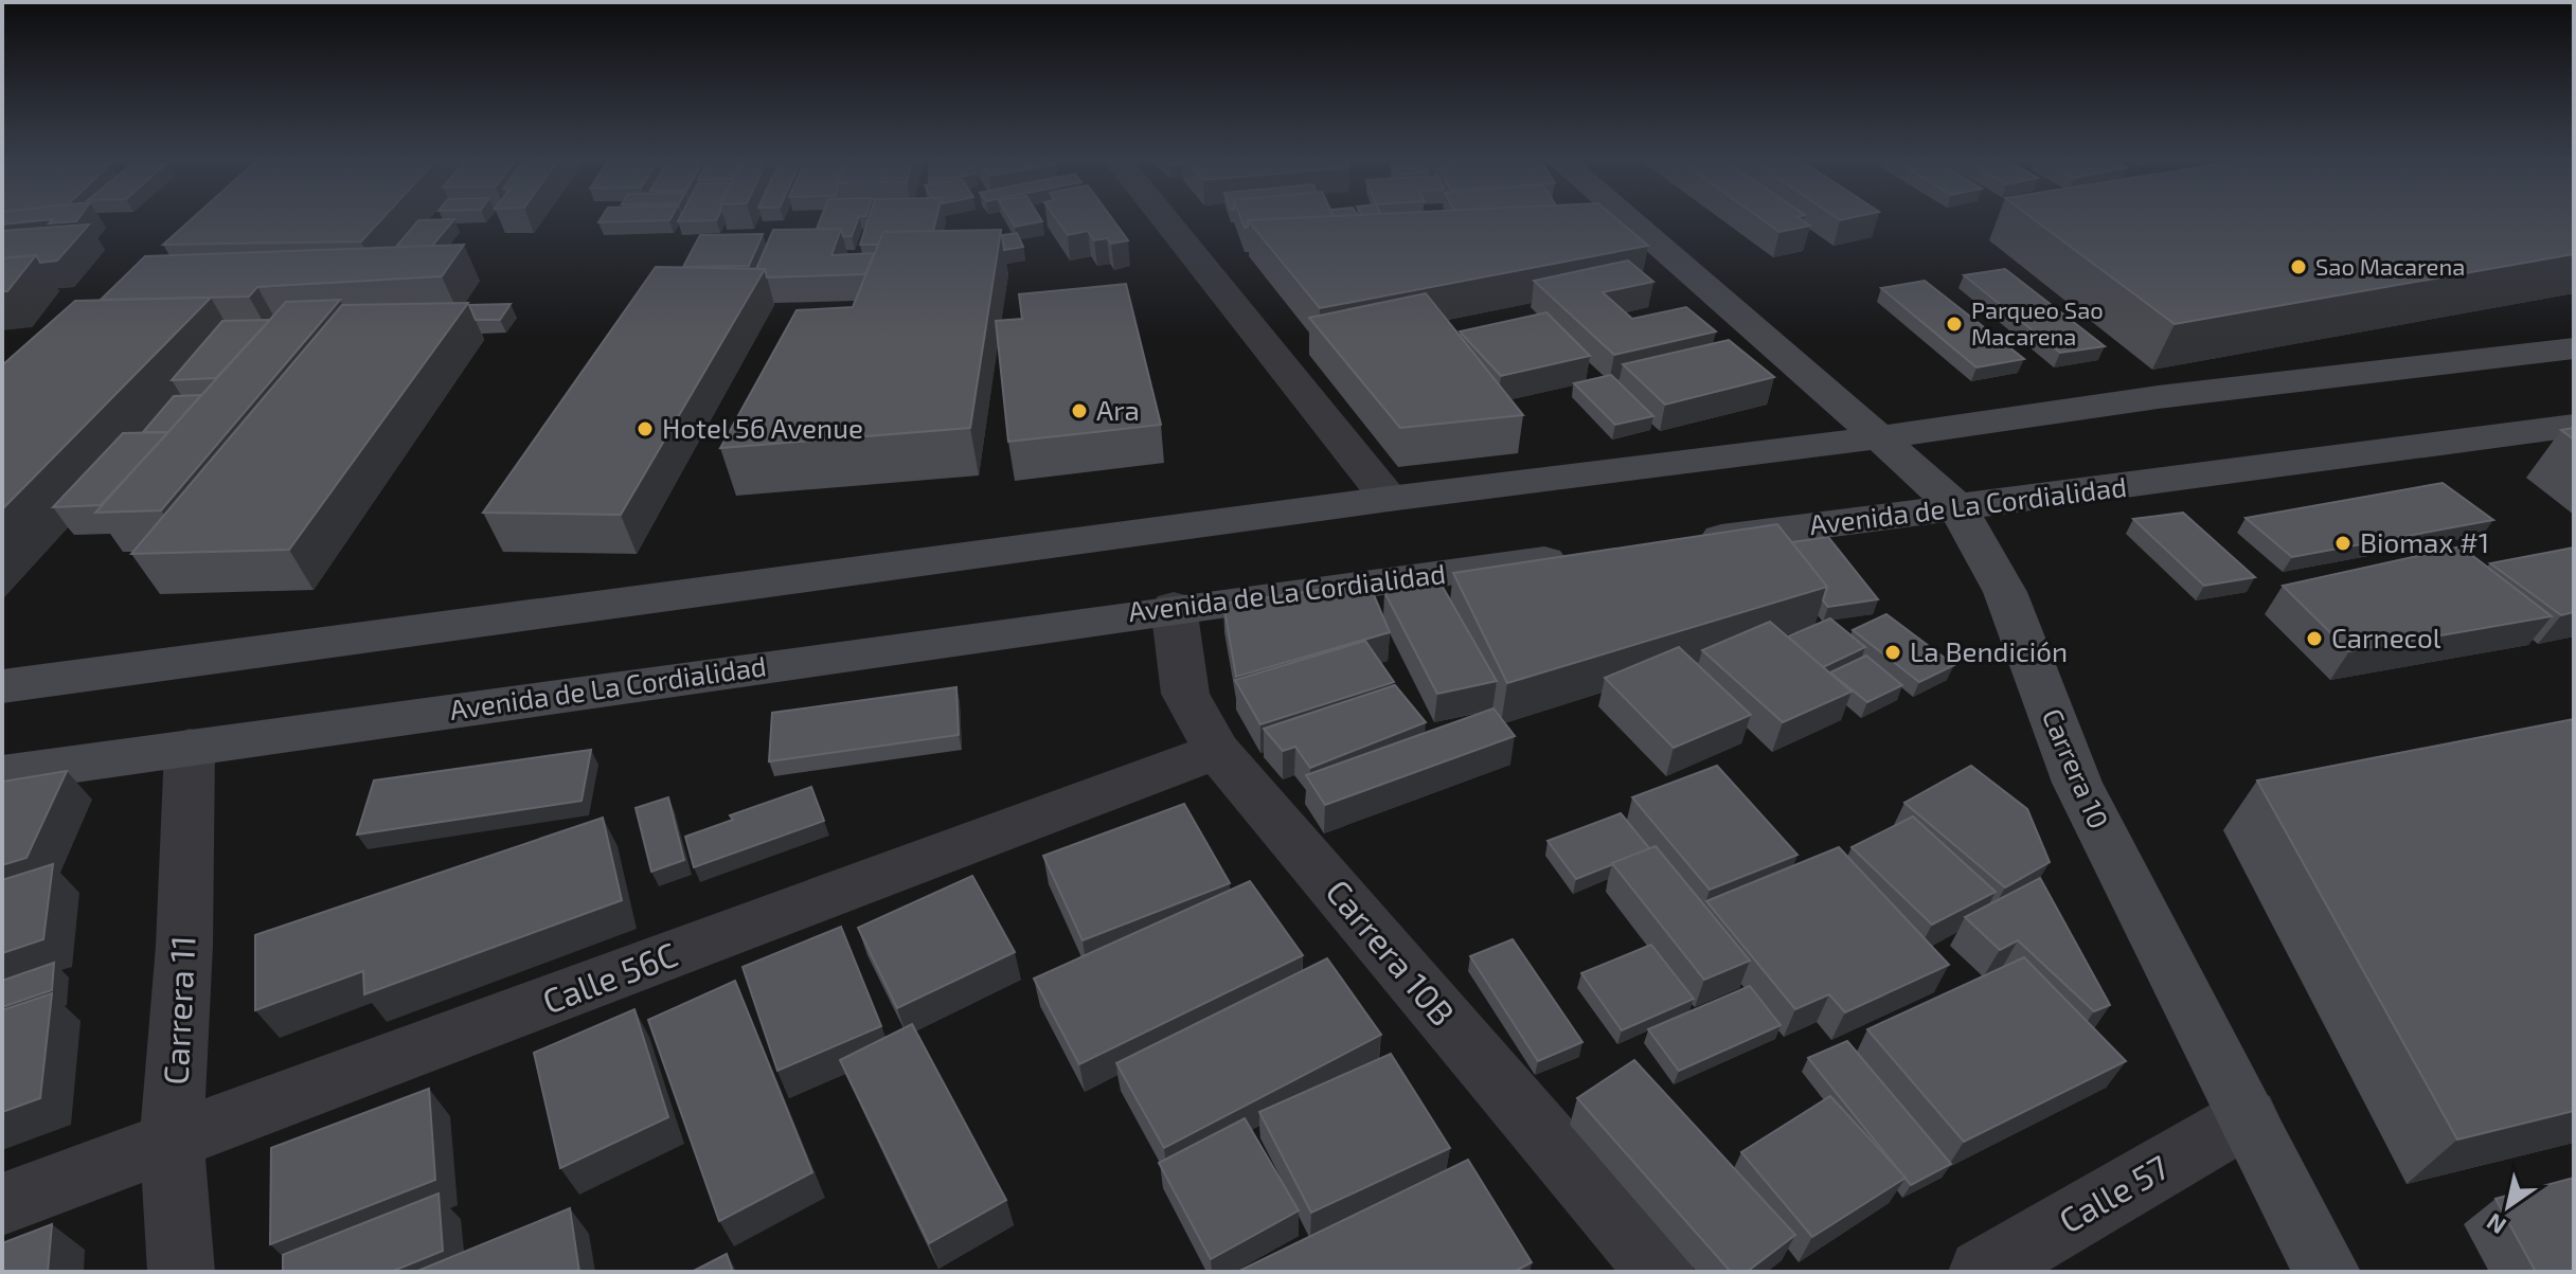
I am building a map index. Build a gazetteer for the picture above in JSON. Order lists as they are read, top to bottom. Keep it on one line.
{"streets":{"main road":["Avenida de La Cordialidad","Carrera 10"],"street":["Carrera 10B","Calle 56C","Carrera 11","Calle 57"]},"crossings":[["Avenida de La Cordialidad","Carrera 10"],["Avenida de La Cordialidad","Carrera 10B"],["Avenida de La Cordialidad","Carrera 11"],["Carrera 10","Calle 57"],["Carrera 10B","Calle 56C"],["Calle 56C","Carrera 11"]],"places":["Sao Macarena","Parqueo Sao Macarena","Ara","Hotel 56 Avenue","Biomax #1","Carnecol","La Bendición"],"north":"bottom left"}
